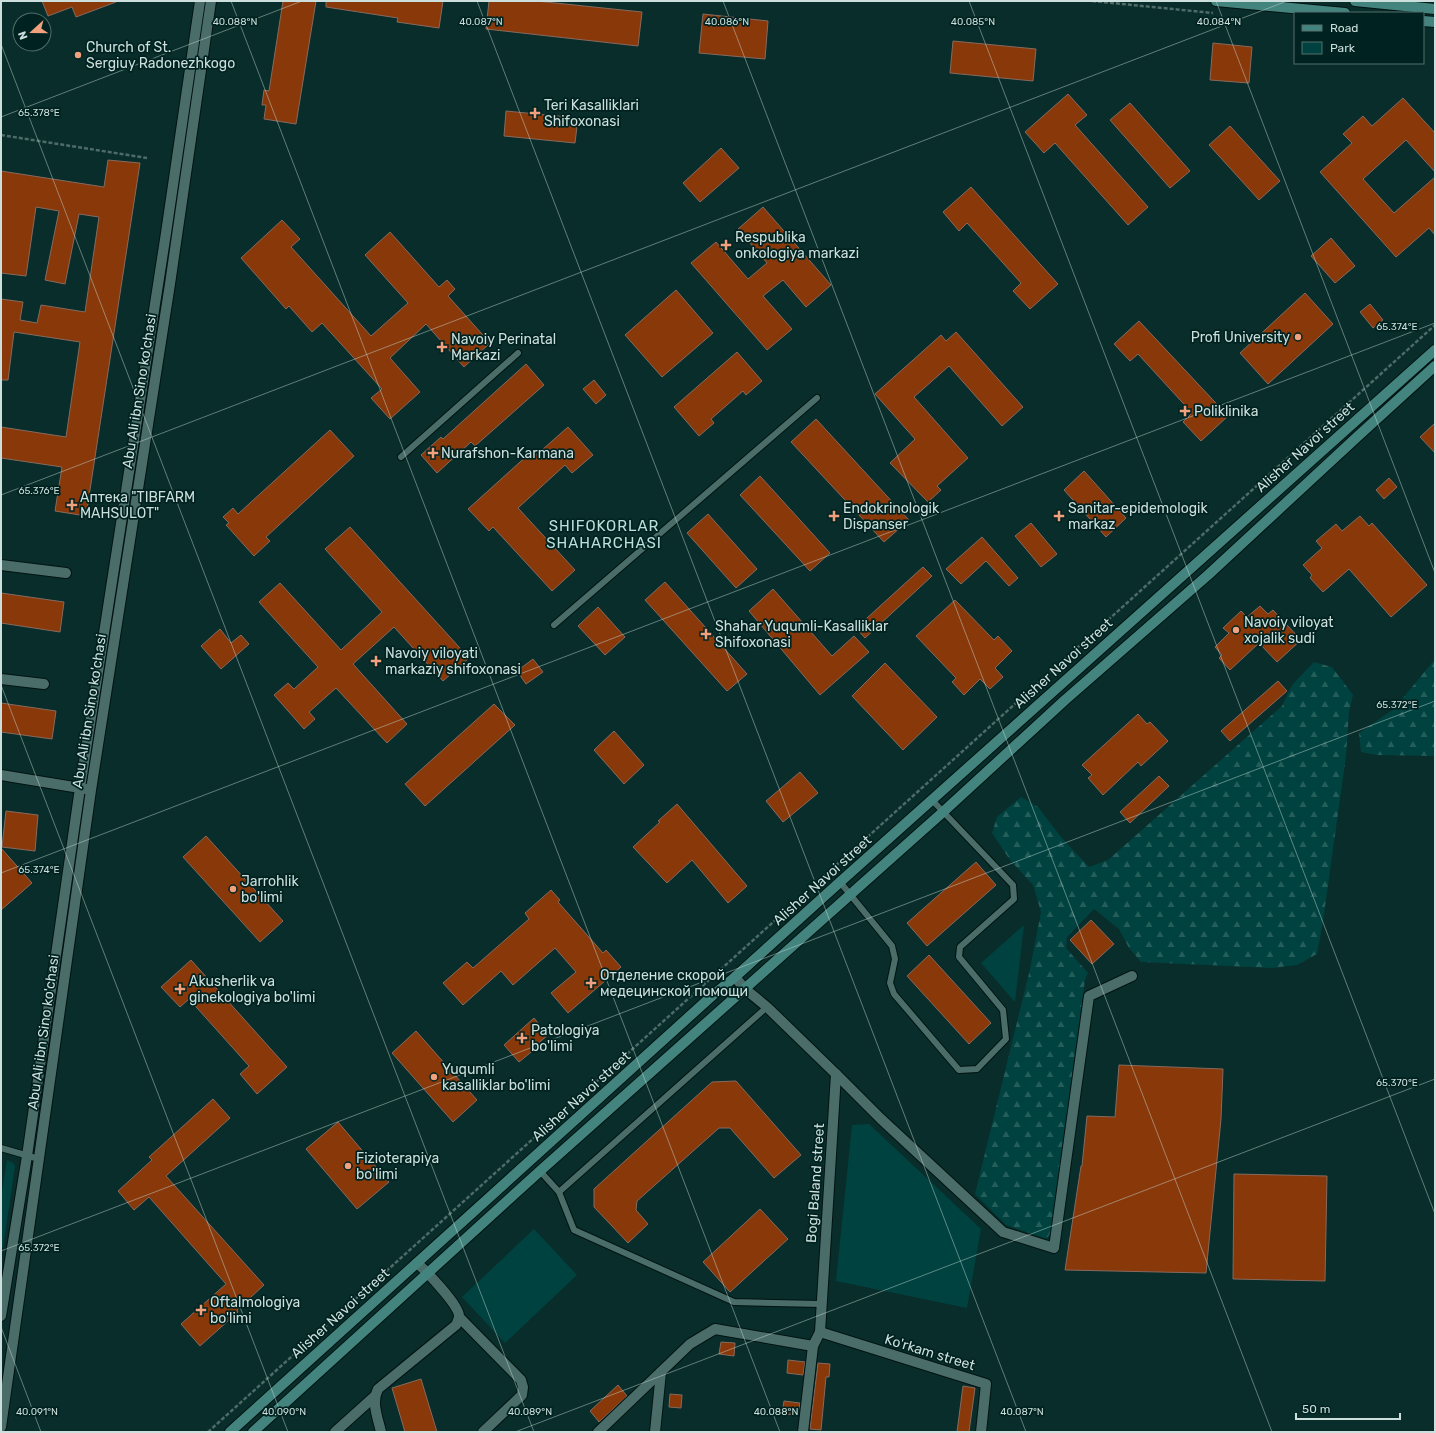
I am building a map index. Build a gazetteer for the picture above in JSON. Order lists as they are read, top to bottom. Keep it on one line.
{"streets":{"main road":["Alisher Navoi street"],"street":["Abu Ali ibn Sino ko'chasi","Bogi Baland street","Ko'rkam street"]},"crossings":[["Bogi Baland street","Ko'rkam street"]],"districts":["SHIFOKORLAR SHAHARCHASI"],"places":{"other":["Church of St. Sergiuy Radonezhkogo","Profi University","Navoiy viloyat xojalik sudi","Jarrohlik bo'limi","Yuqumli kasalliklar bo'limi","Fizioterapiya bo'limi"],"health":["Teri Kasalliklari Shifoxonasi","Respublika onkologiya markazi","Navoiy Perinatal Markazi","Poliklinika","Nurafshon-Karmana","Аптека \"TIBFARM MAHSULOT\"","Endokrinologik Dispanser","Sanitar-epidemologik markaz","Shahar Yuqumli-Kasalliklar Shifoxonasi","Navoiy viloyati markaziy shifoxonasi","Отделение скорой медецинской помощи","Akusherlik va ginekologiya bo'limi","Patologiya bo'limi","Oftalmologiya bo'limi"]},"legend":["Road","Park"],"scale_bar":"50 m","north":"left","coordinates":["40.085°N","40.088°N","40.087°N","40.086°N","40.084°N","65.378°E","65.374°E","65.376°E","65.372°E","65.370°E","40.091°N","40.090°N","40.089°N"]}
